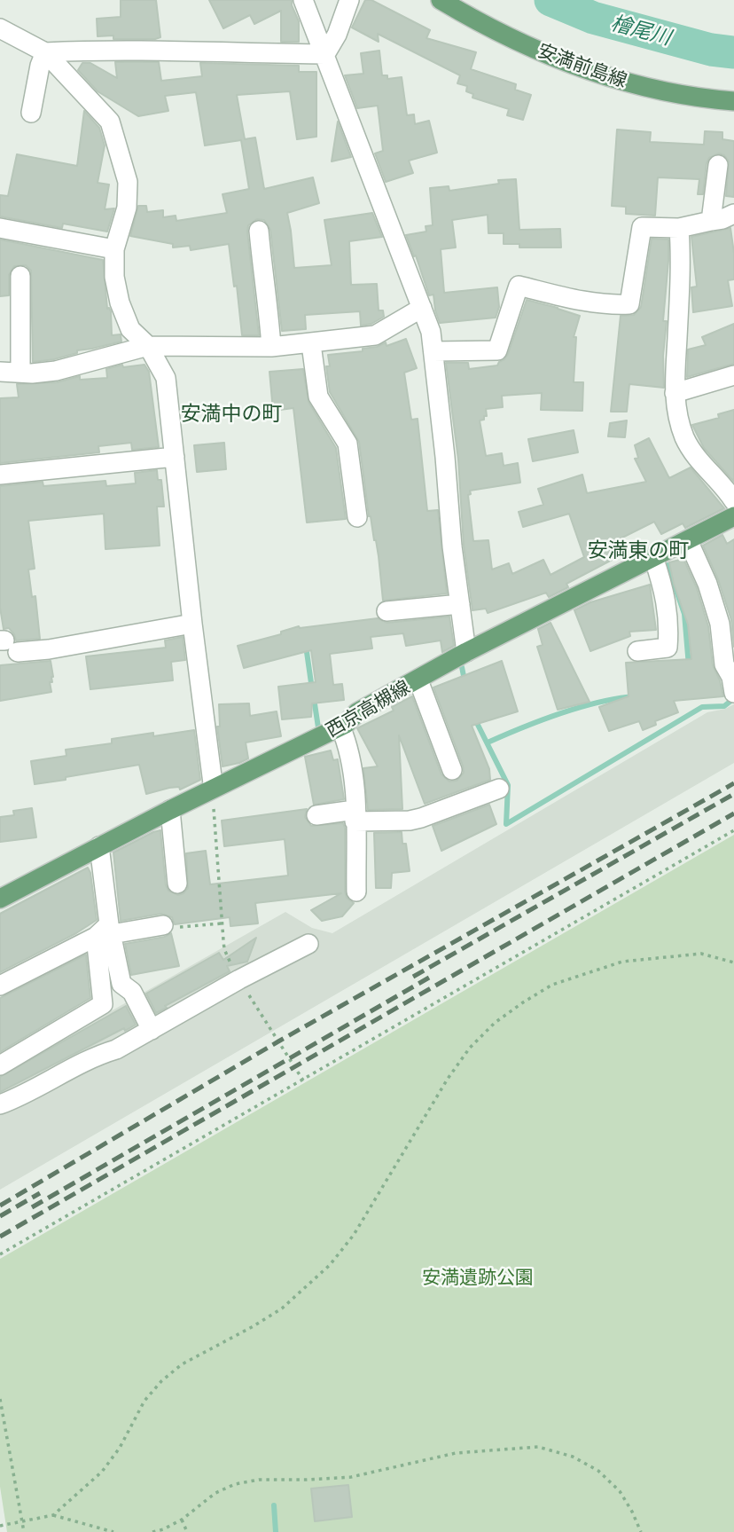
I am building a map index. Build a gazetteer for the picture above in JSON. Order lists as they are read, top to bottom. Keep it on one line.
{"streets":{"main road":["安満前島線","西京高槻線"]},"districts":["安満中の町","安満東の町"],"water":["檜尾川"],"parks":["安満遺跡公園"]}
